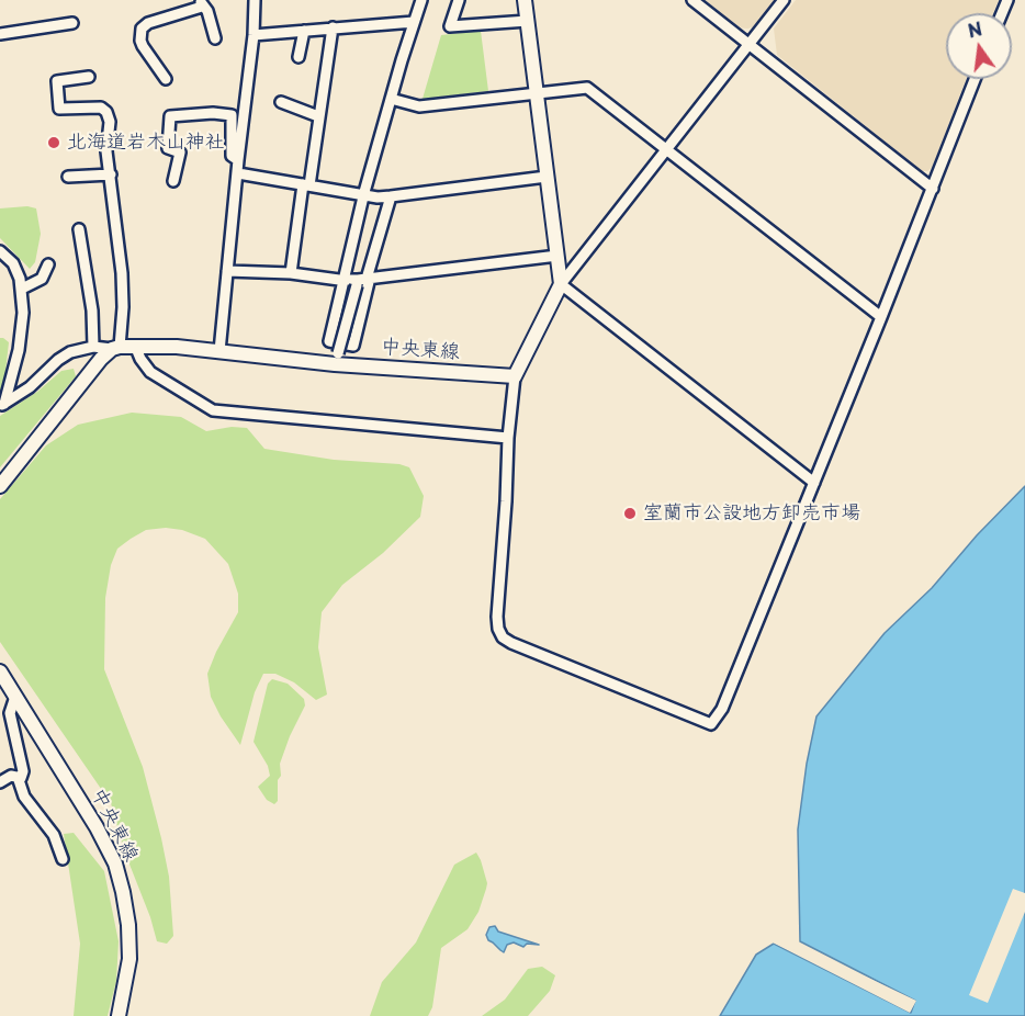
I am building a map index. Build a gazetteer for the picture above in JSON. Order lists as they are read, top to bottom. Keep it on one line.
{"streets":{"main road":["中央東線"]},"places":["北海道岩木山神社","室蘭市公設地方卸売市場"],"north":"top"}
